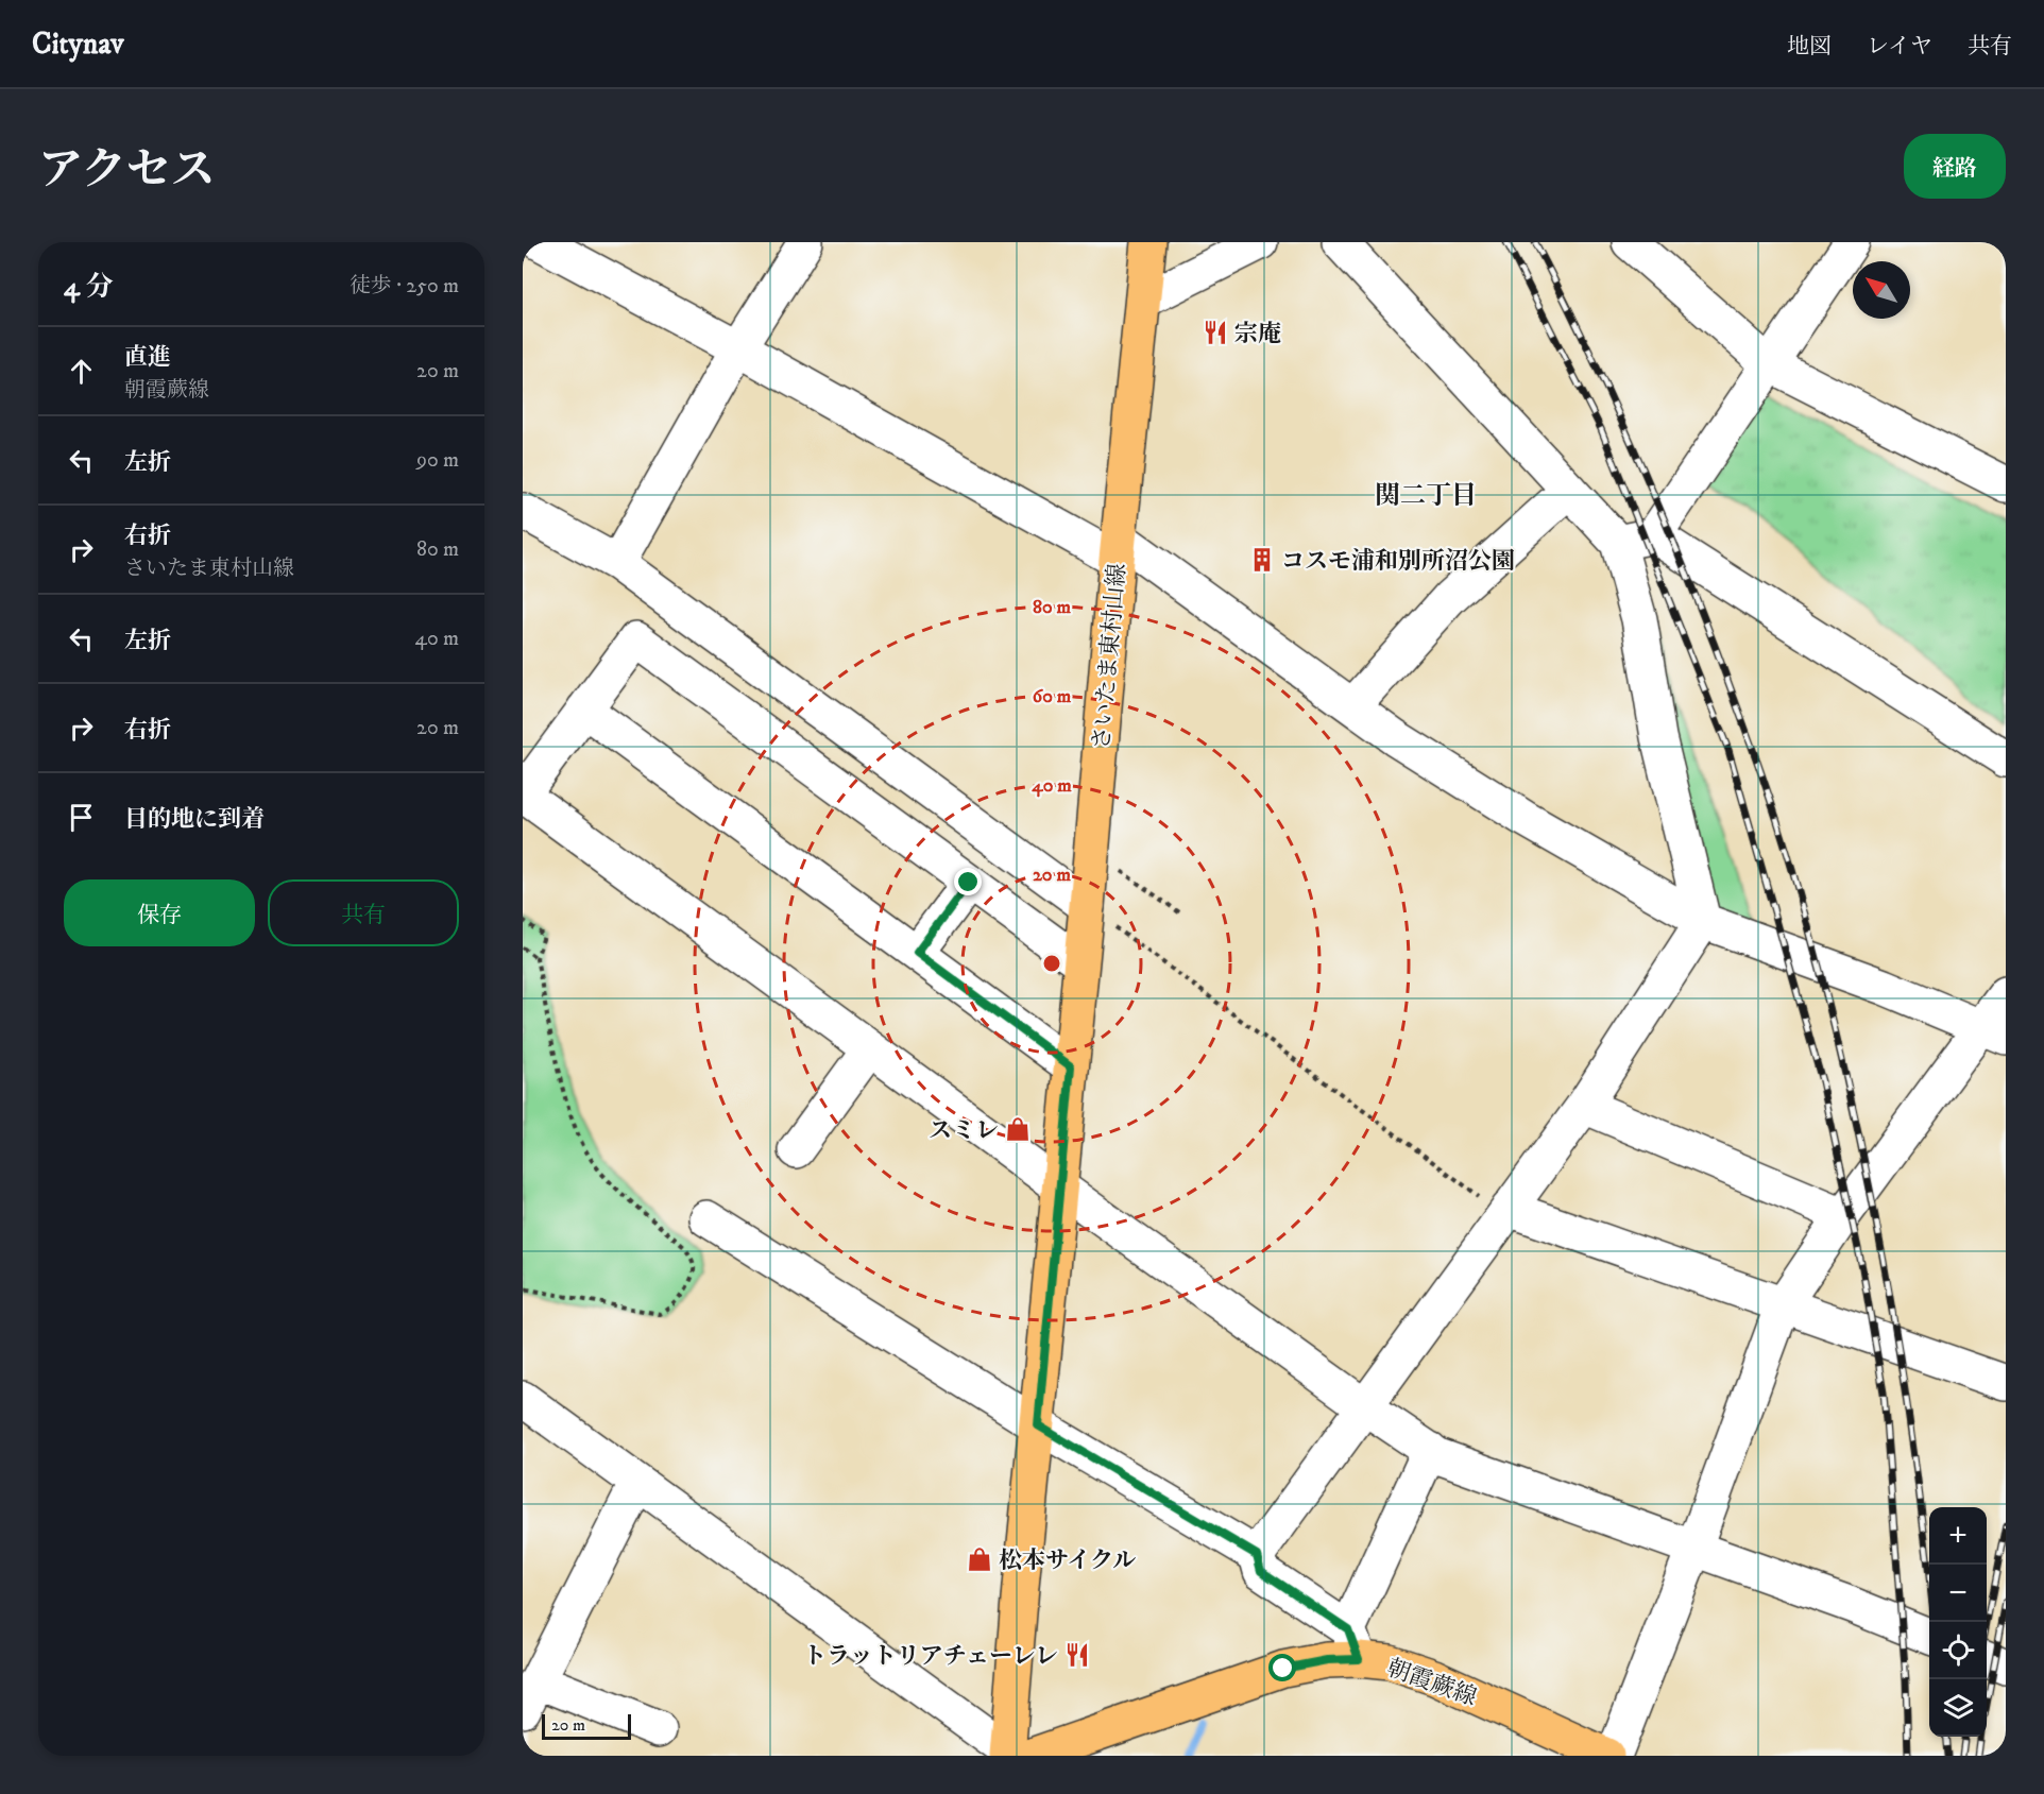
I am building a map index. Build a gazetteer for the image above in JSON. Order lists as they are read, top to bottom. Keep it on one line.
{"streets":{"main road":["さいたま東村山線","朝霞蕨線"]},"crossings":[["さいたま東村山線","朝霞蕨線"]],"districts":["関二丁目"],"places":{"restaurant":["宗庵","トラットリアチェーレレ"],"building":["コスモ浦和別所沼公園"],"shop":["スミレ","松本サイクル"]},"scale_bar":"20 m","north":"top left","page":{"header":"Citynav","nav":["地図","レイヤ","共有"],"title":"アクセス","buttons":["経路",["保存","共有"]],"heading":["4 分","徒歩 · 250 m"],"list":[["直進","朝霞蕨線","20 m"],["左折","90 m"],["右折","さいたま東村山線","80 m"],["左折","40 m"],["右折","20 m"],"目的地に到着"],"map_buttons":["+","−"],"scale":"20 m"},"rings":["80 m","60 m","40 m","20 m"]}
